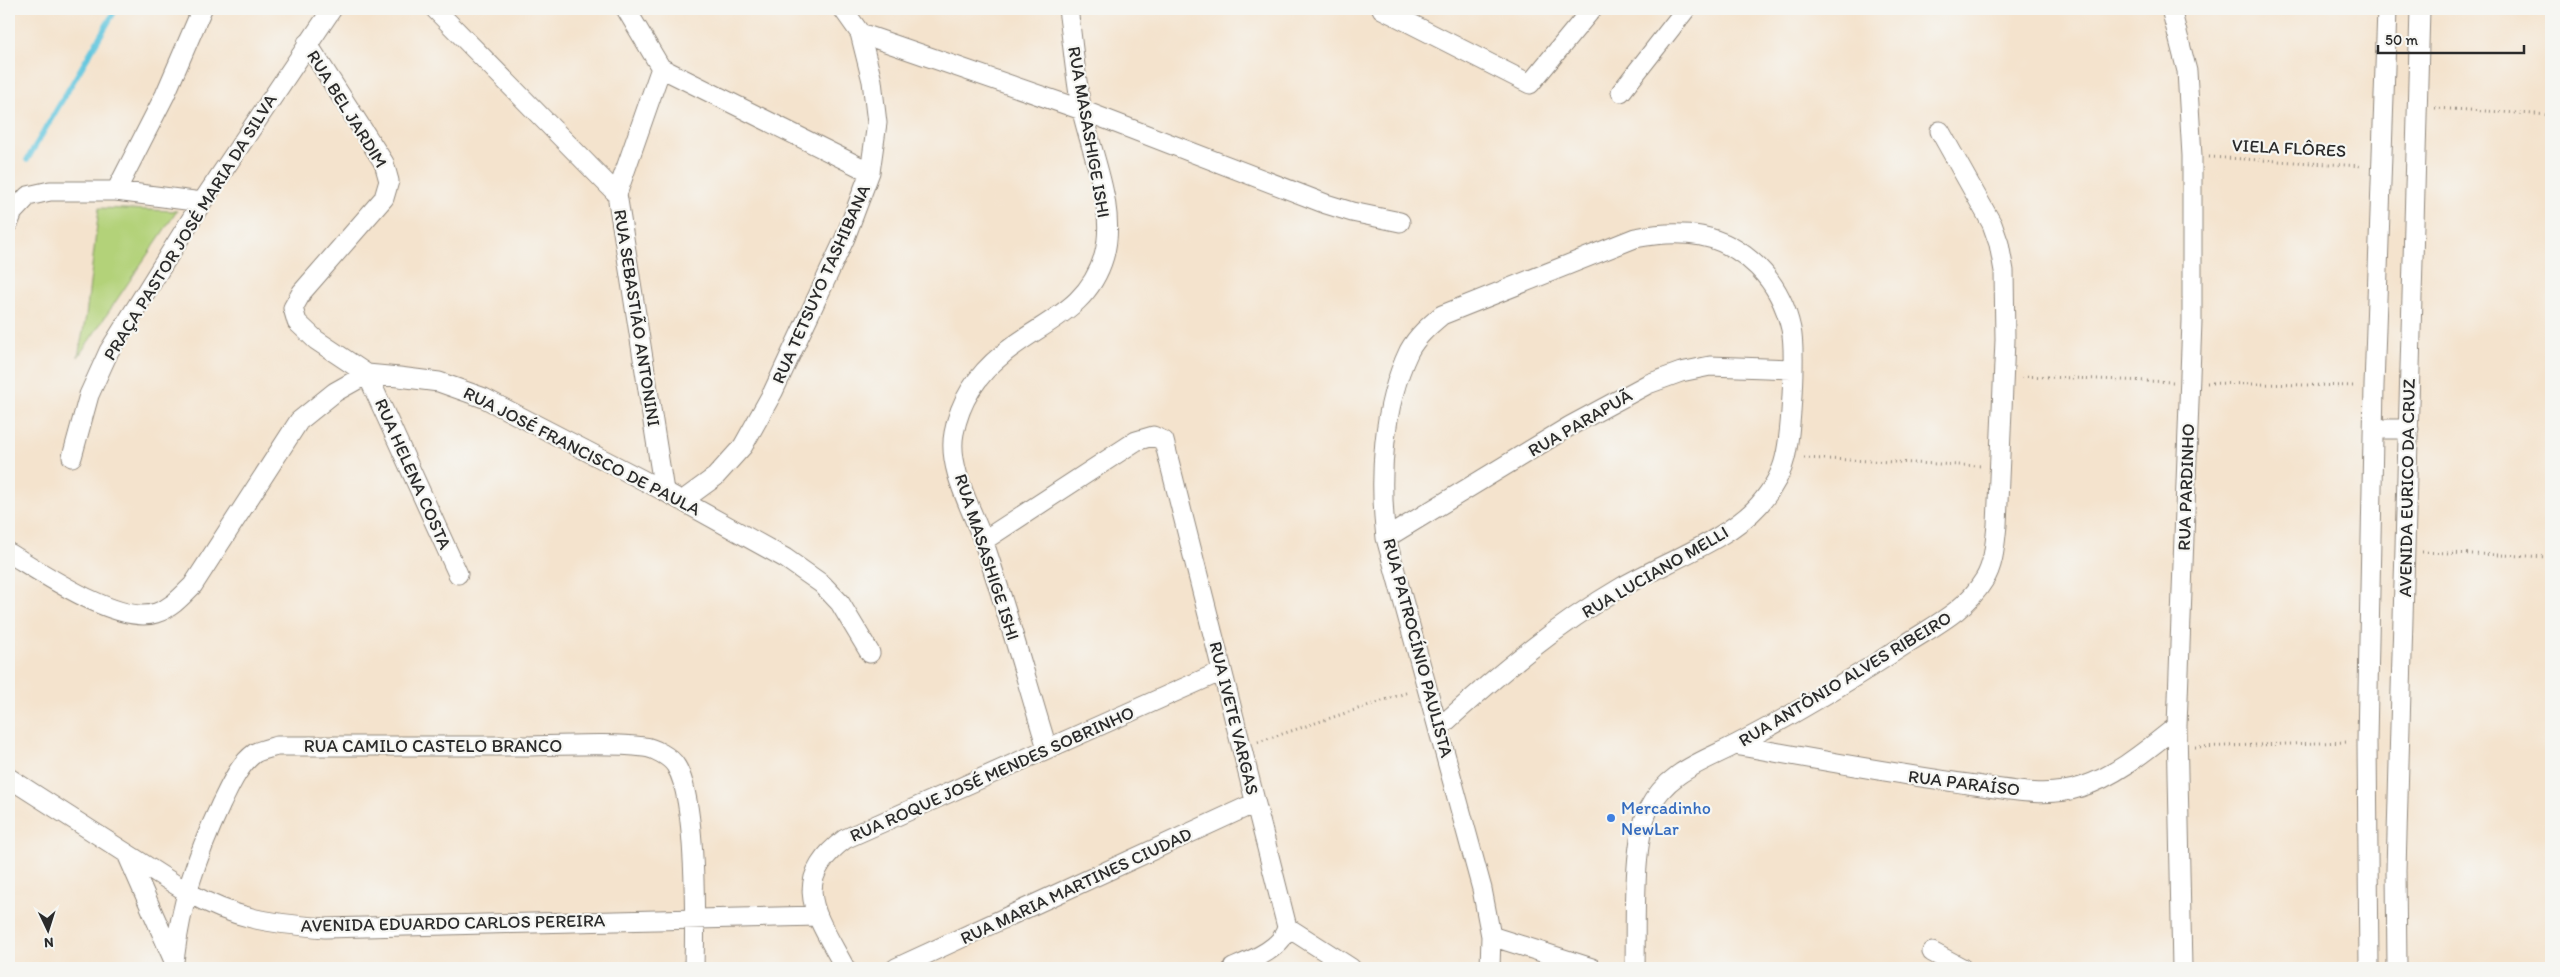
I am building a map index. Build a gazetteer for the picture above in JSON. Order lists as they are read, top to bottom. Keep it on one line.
{"streets":{"street":["RUA BEL JARDIM","RUA MASASHIGE ISHI","PRAÇA PASTOR JOSÉ MARIA DA SILVA","RUA TETSUYO TASHIBANA","RUA SEBASTIÃO ANTONINI","RUA PARAPUÃ","RUA JOSÉ FRANCISCO DE PAULA","RUA HELENA COSTA","RUA PARDINHO","AVENIDA EURICO DA CRUZ","RUA LUCIANO MELLI","RUA PATROCÍNIO PAULISTA","RUA ANTÔNIO ALVES RIBEIRO","RUA IVETE VARGAS","RUA CAMILO CASTELO BRANCO","RUA ROQUE JOSÉ MENDES SOBRINHO","RUA PARAÍSO","RUA MARIA MARTINES CIUDAD","AVENIDA EDUARDO CARLOS PEREIRA"],"path":["VIELA FLÔRES"]},"crossings":[["RUA BEL JARDIM","PRAÇA PASTOR JOSÉ MARIA DA SILVA"],["RUA BEL JARDIM","RUA JOSÉ FRANCISCO DE PAULA"],["RUA BEL JARDIM","RUA HELENA COSTA"],["RUA MASASHIGE ISHI","RUA IVETE VARGAS"],["RUA MASASHIGE ISHI","RUA ROQUE JOSÉ MENDES SOBRINHO"],["VIELA FLÔRES","RUA PARDINHO"],["VIELA FLÔRES","AVENIDA EURICO DA CRUZ"],["RUA TETSUYO TASHIBANA","RUA JOSÉ FRANCISCO DE PAULA"],["RUA SEBASTIÃO ANTONINI","RUA JOSÉ FRANCISCO DE PAULA"],["RUA PARAPUÃ","RUA LUCIANO MELLI"],["RUA PARAPUÃ","RUA PATROCÍNIO PAULISTA"],["RUA JOSÉ FRANCISCO DE PAULA","RUA HELENA COSTA"],["RUA PARDINHO","RUA PARAÍSO"],["RUA LUCIANO MELLI","RUA PATROCÍNIO PAULISTA"],["RUA ANTÔNIO ALVES RIBEIRO","RUA PARAÍSO"],["RUA IVETE VARGAS","RUA ROQUE JOSÉ MENDES SOBRINHO"],["RUA IVETE VARGAS","RUA MARIA MARTINES CIUDAD"],["RUA CAMILO CASTELO BRANCO","AVENIDA EDUARDO CARLOS PEREIRA"],["RUA ROQUE JOSÉ MENDES SOBRINHO","AVENIDA EDUARDO CARLOS PEREIRA"]],"places":["Mercadinho NewLar"],"scale_bar":"50 m","north":"bottom"}
